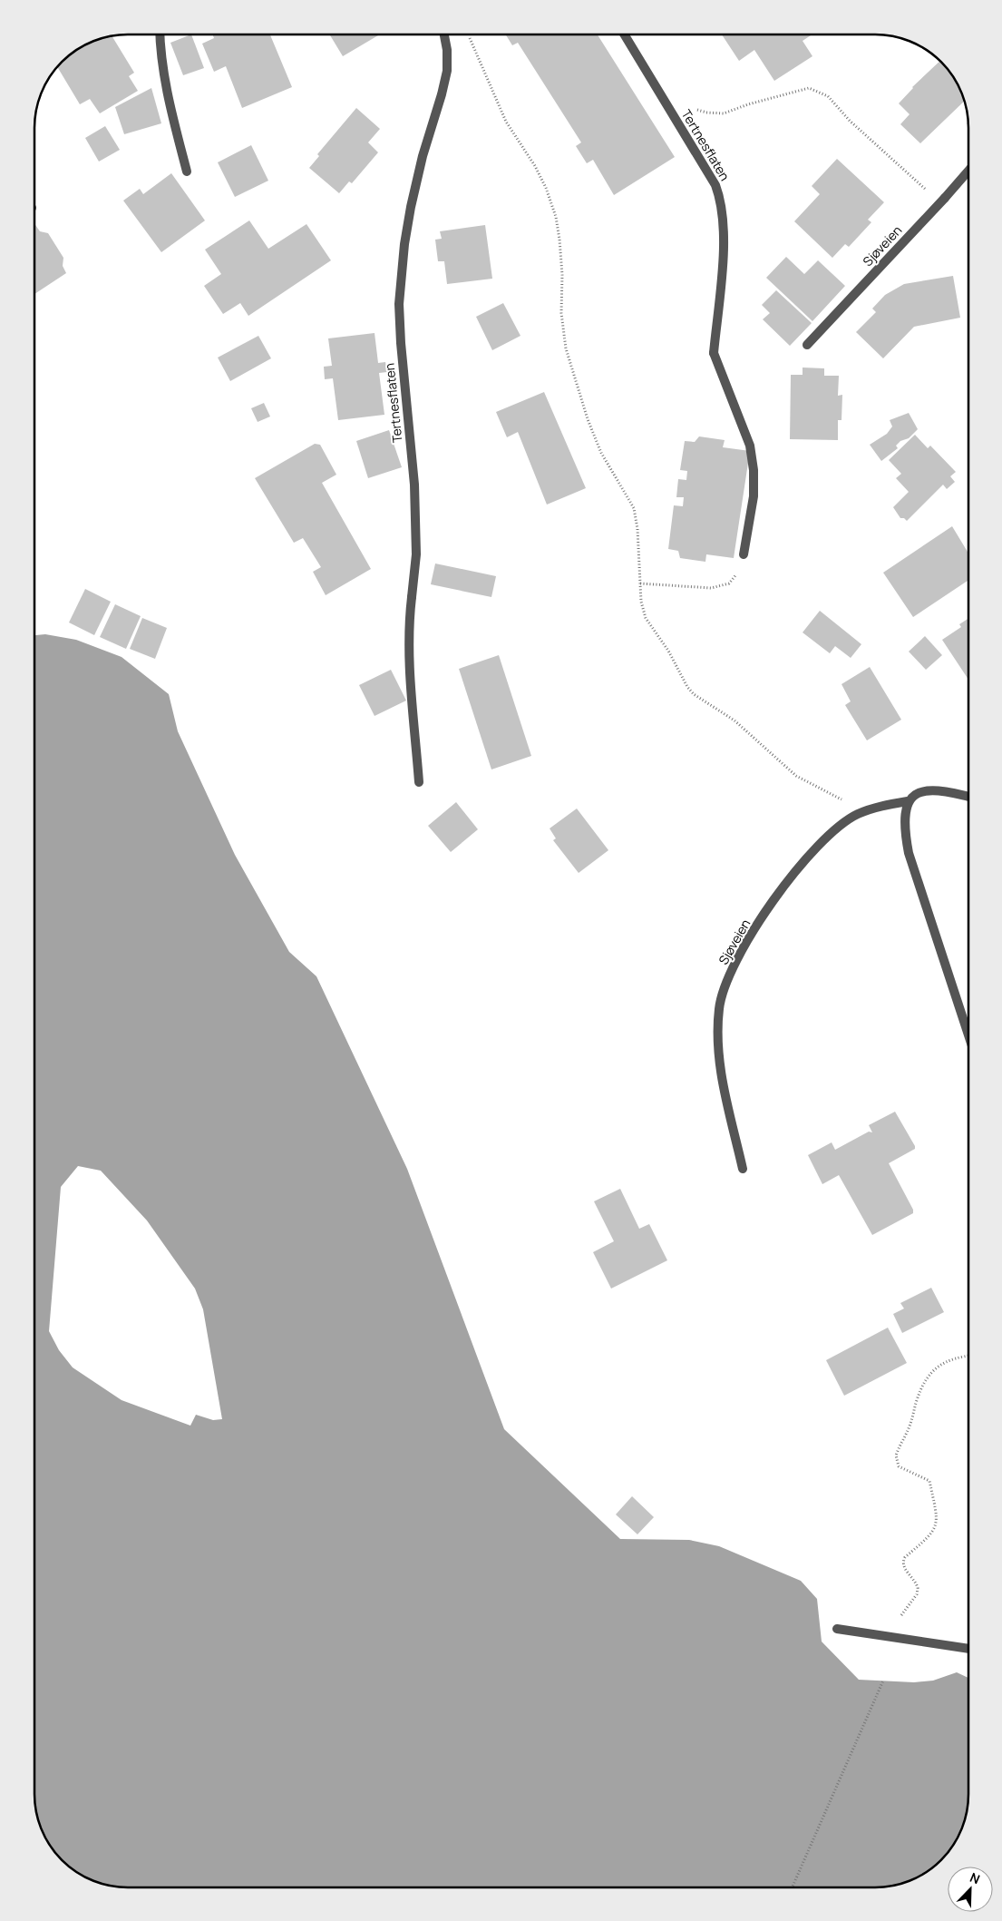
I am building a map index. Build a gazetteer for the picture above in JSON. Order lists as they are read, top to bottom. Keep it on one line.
{"streets":{"street":["Tertnesflaten","Sjøveien"]},"north":"top right"}
